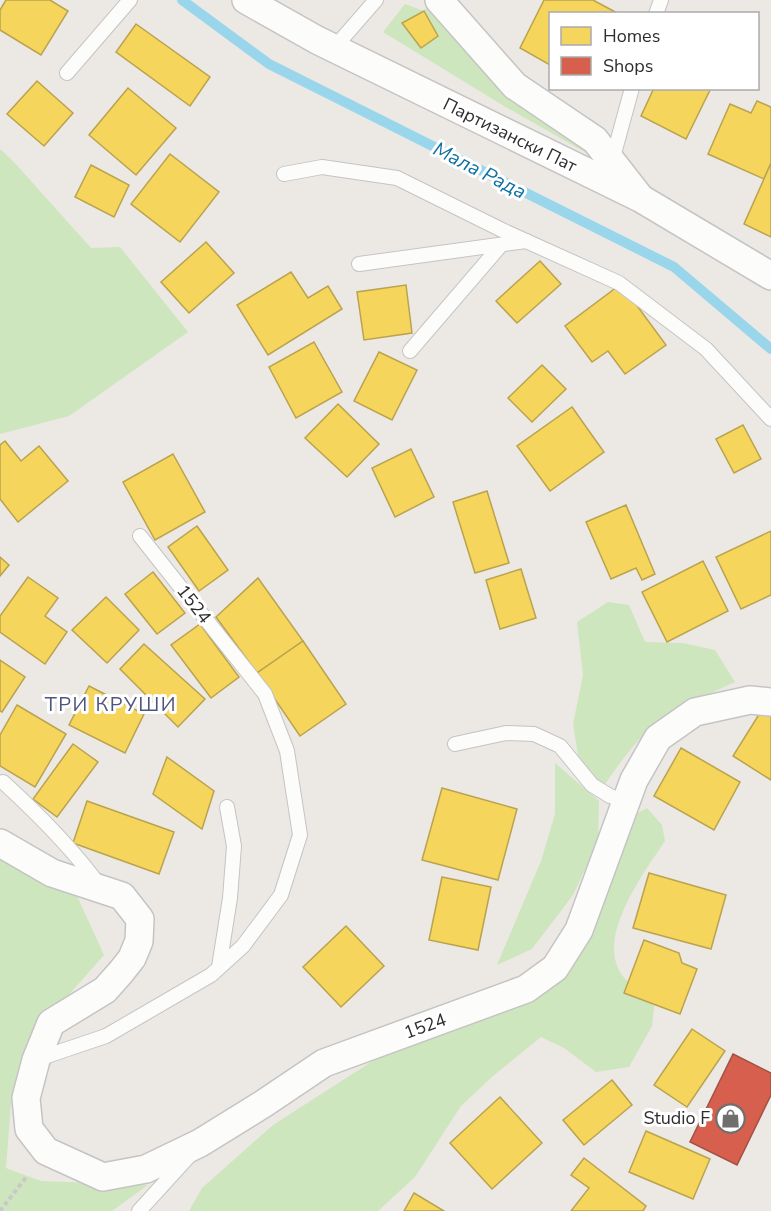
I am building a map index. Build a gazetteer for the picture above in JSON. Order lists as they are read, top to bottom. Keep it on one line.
{"streets":{"street":["Партизански Пат","1524"]},"districts":["ТРИ КРУШИ"],"water":["Мала Рада"],"places":{"shop":["Studio F"]},"legend":["Homes","Shops"]}
